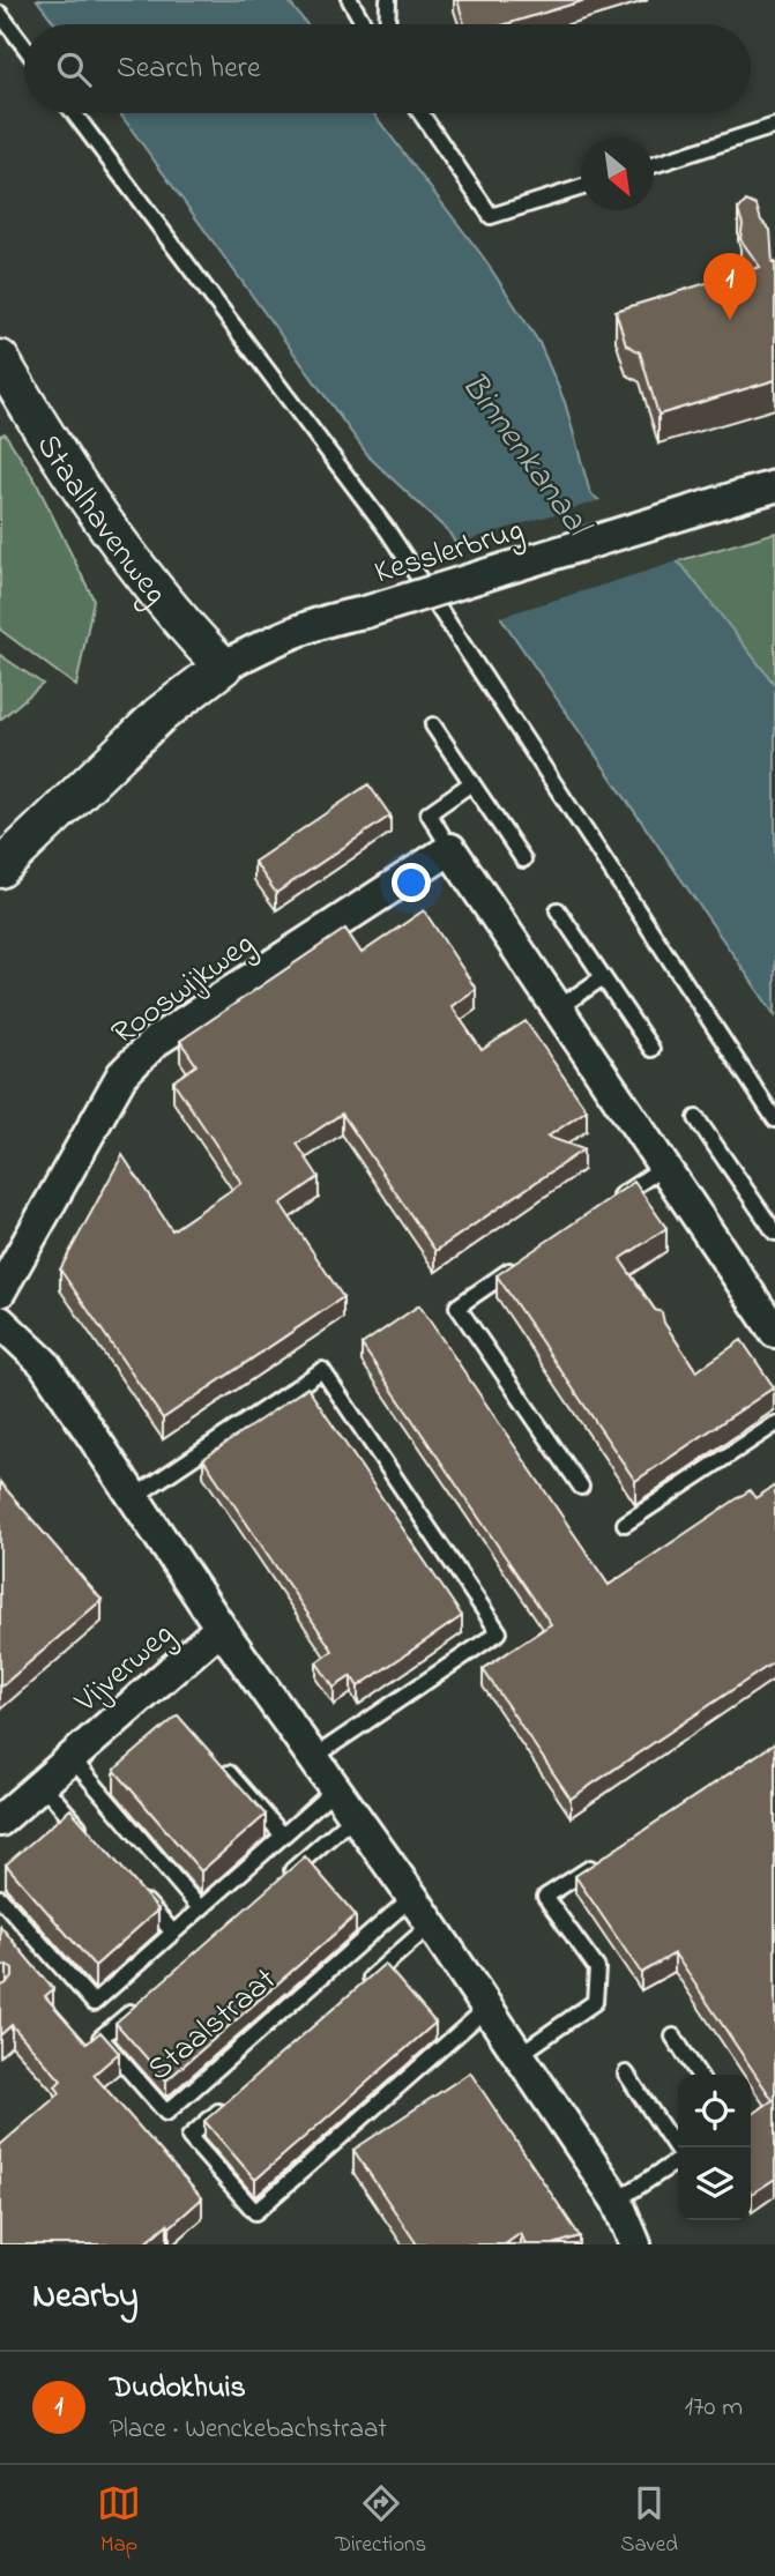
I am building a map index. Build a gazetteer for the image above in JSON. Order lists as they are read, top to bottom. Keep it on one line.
{"streets":{"street":["Staalhavenweg","Kesslerbrug","Rooswijkweg","Vijverweg"],"lane":["Staalstraat"]},"crossings":[["Staalhavenweg","Kesslerbrug"]],"water":["Binnenkanaal"],"north":"bottom right","page":{"search":"Search here","pins":"1","heading":"Nearby","list":[{"mark":"1","name":"Dudokhuis","note":"Place · Wenckebachstraat","value":"170 m"}],"nav":["Map","Directions","Saved"]}}
